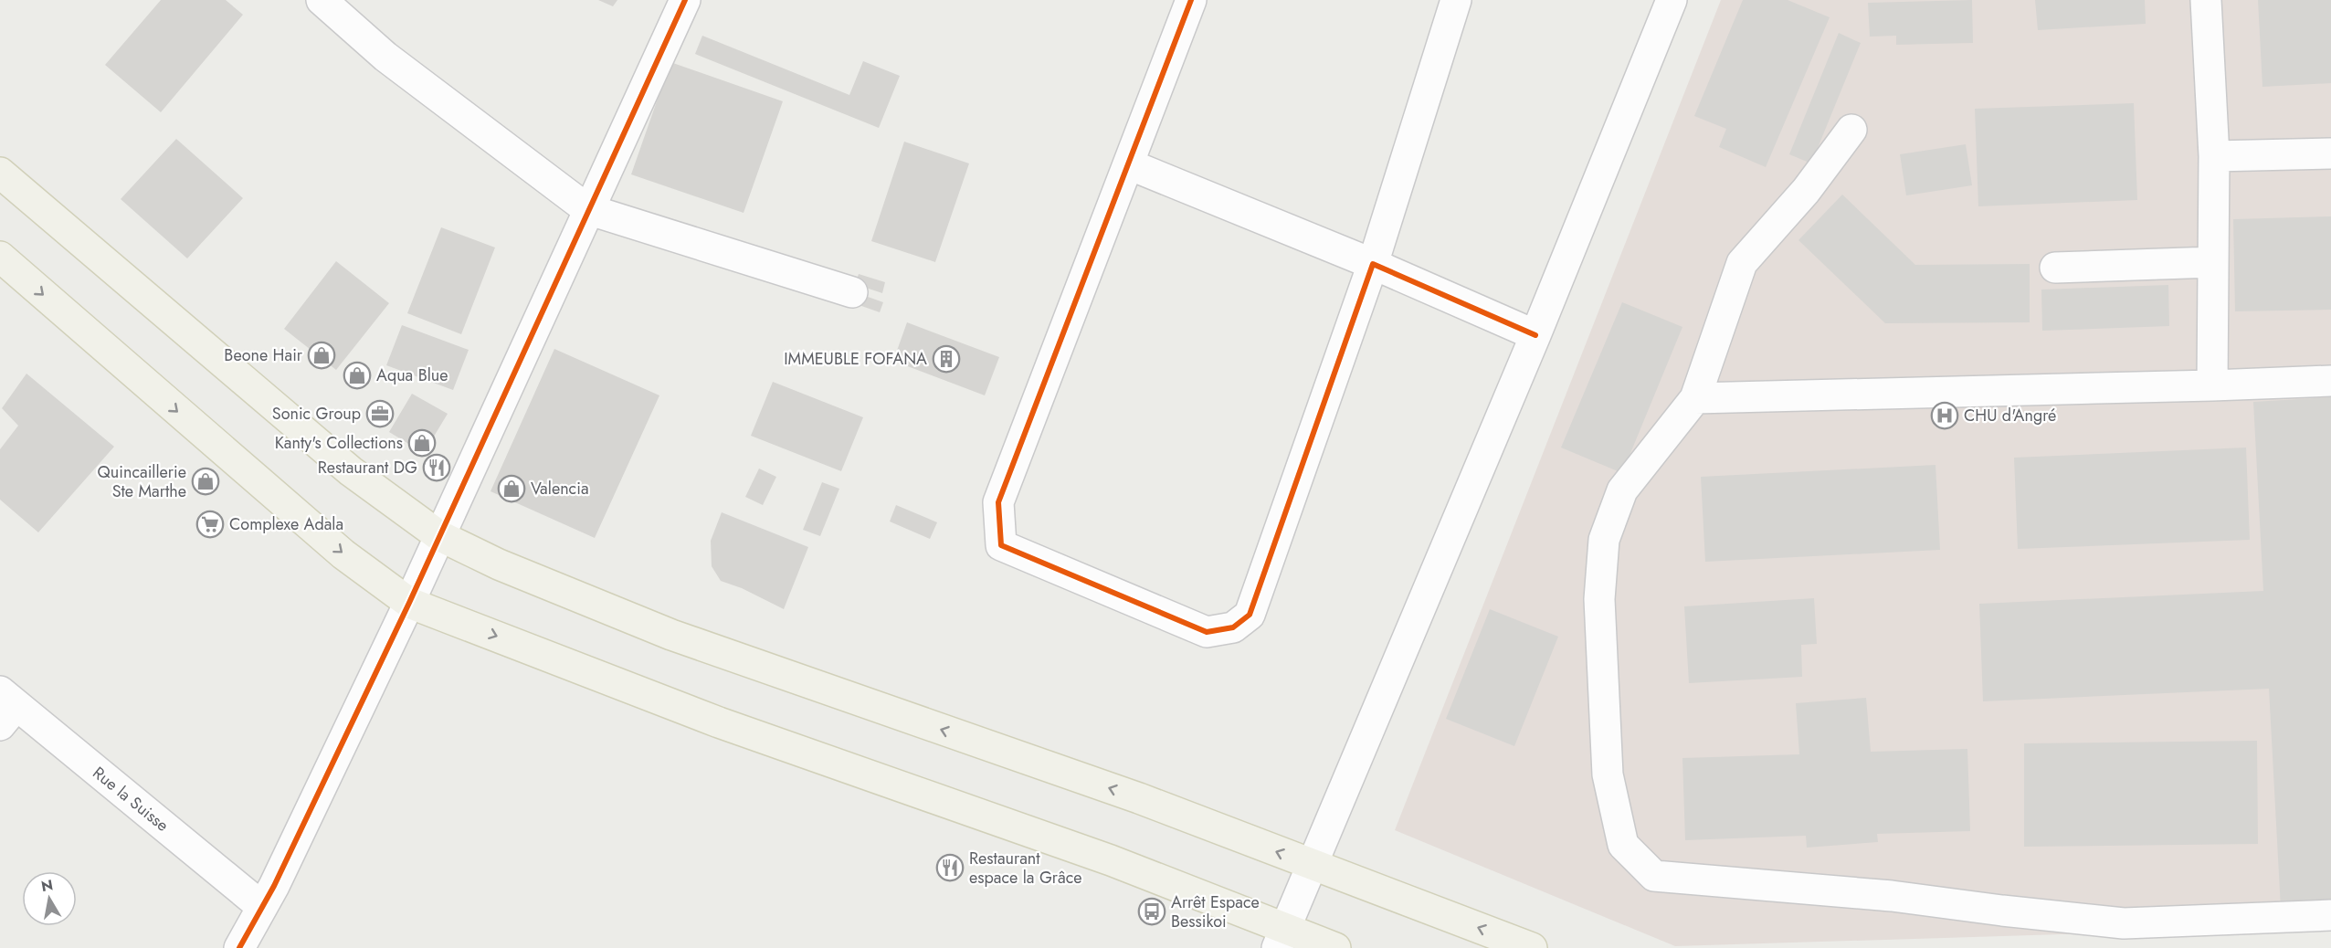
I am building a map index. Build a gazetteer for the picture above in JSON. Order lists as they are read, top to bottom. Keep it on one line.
{"streets":{"street":["Rue la Suisse"]},"places":{"shop":["Beone Hair","Aqua Blue","Kanty's Collections","Quincaillerie Ste Marthe","Valencia"],"building":["IMMEUBLE FOFANA"],"office":["Sonic Group"],"hospital":["CHU d'Angré"],"restaurant":["Restaurant DG","Restaurant espace la Grâce"],"supermarket":["Complexe Adala"],"bus stop":["Arrêt Espace Bessikoi"]},"north":"top"}
